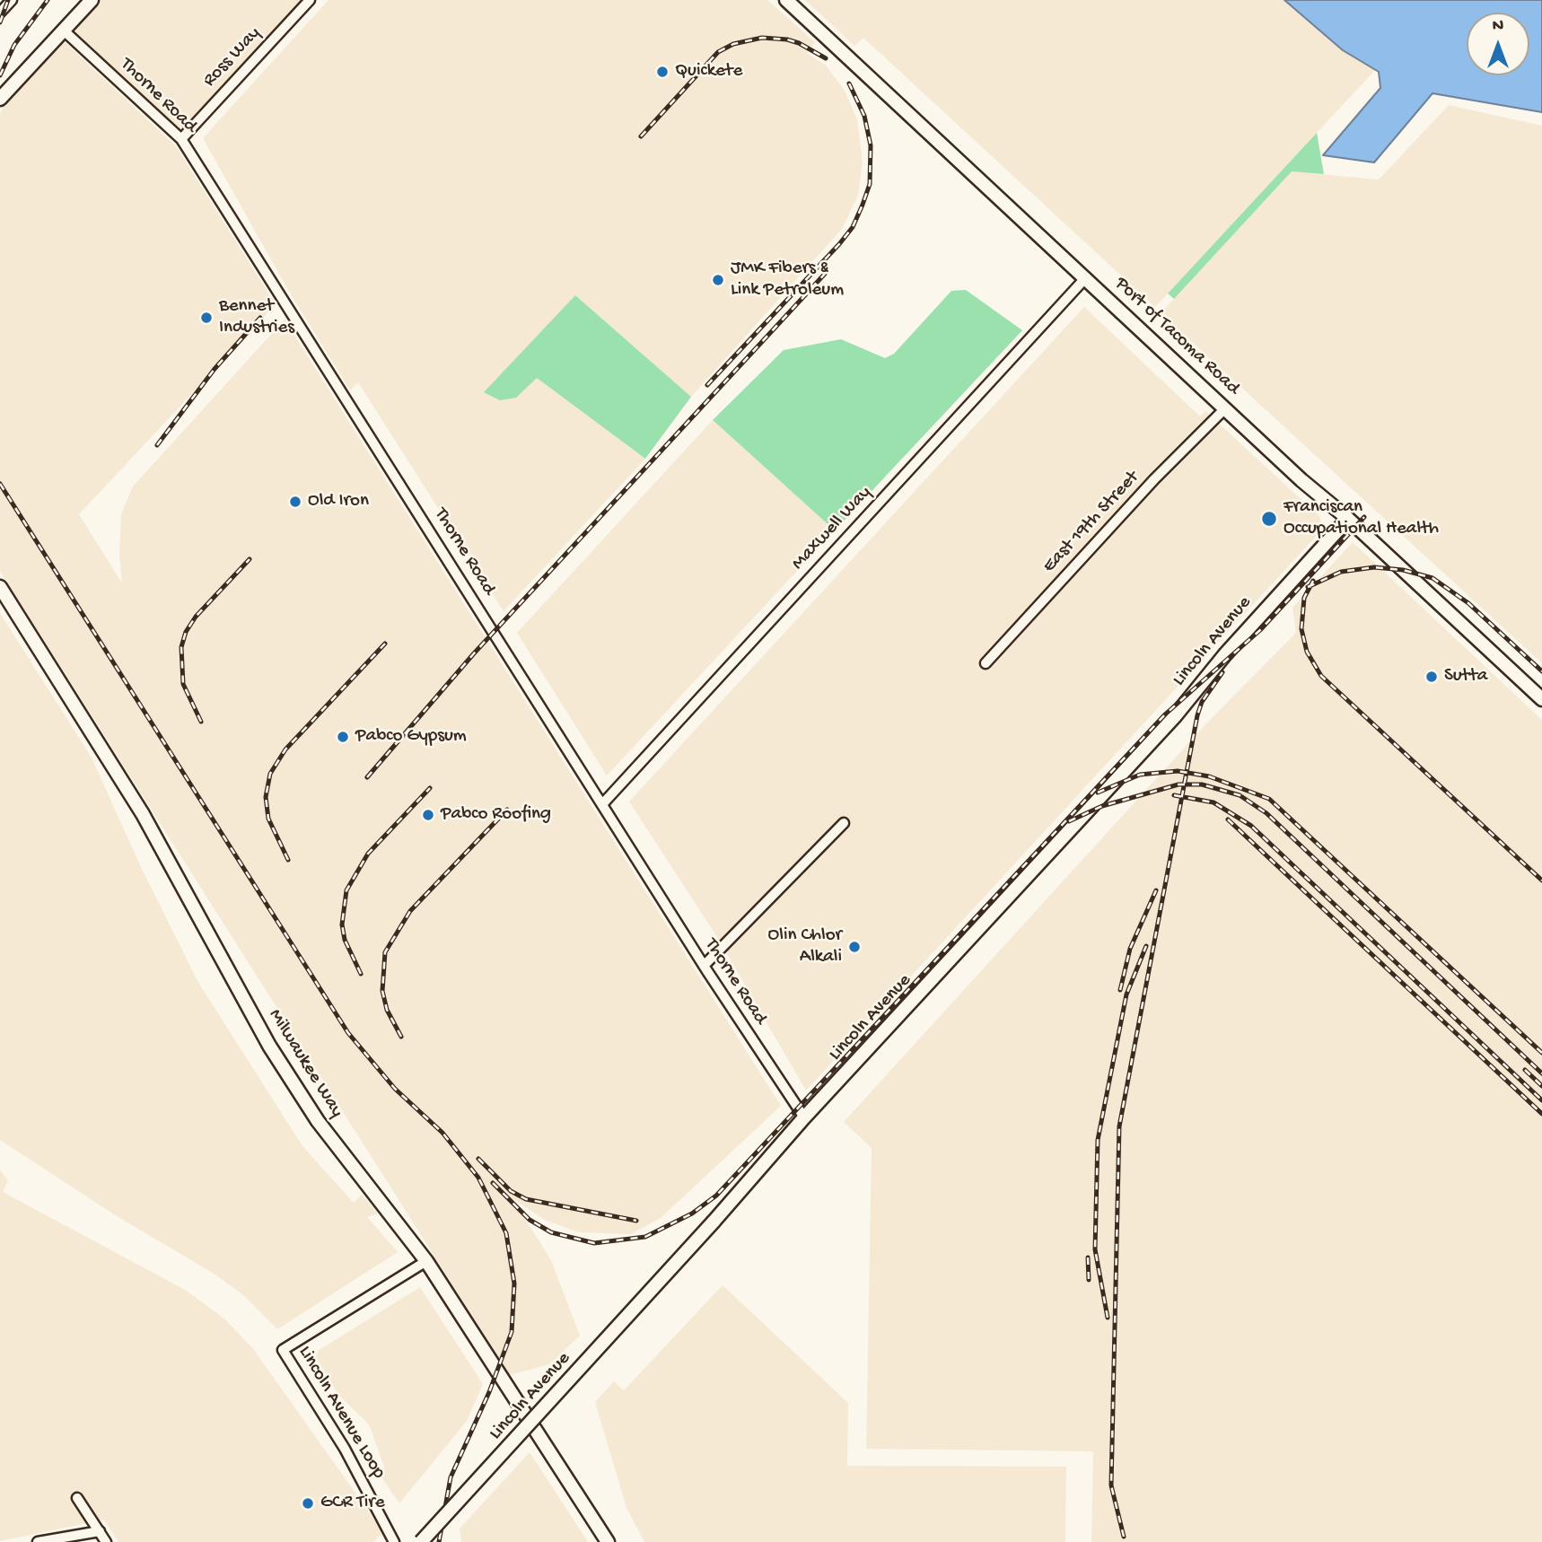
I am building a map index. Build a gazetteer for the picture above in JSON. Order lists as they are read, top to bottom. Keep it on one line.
{"streets":{"street":["Ross Way","Thorne Road","Port of Tacoma Road","East 19th Street","Maxwell Way","Lincoln Avenue","Milwaukee Way","Lincoln Avenue Loop"]},"crossings":[["Ross Way","Thorne Road"],["Thorne Road","Maxwell Way"],["Thorne Road","Lincoln Avenue"],["Port of Tacoma Road","East 19th Street"],["Port of Tacoma Road","Maxwell Way"],["Port of Tacoma Road","Lincoln Avenue"],["Milwaukee Way","Lincoln Avenue Loop"]],"places":["Quickete","JMK Fibers & Link Petroleum","Bennet Industries","Old Iron","Franciscan Occupational Health","Sutta","Pabco Gypsum","Pabco Roofing","Olin Chlor Alkali","GCR Tire"],"north":"top"}
